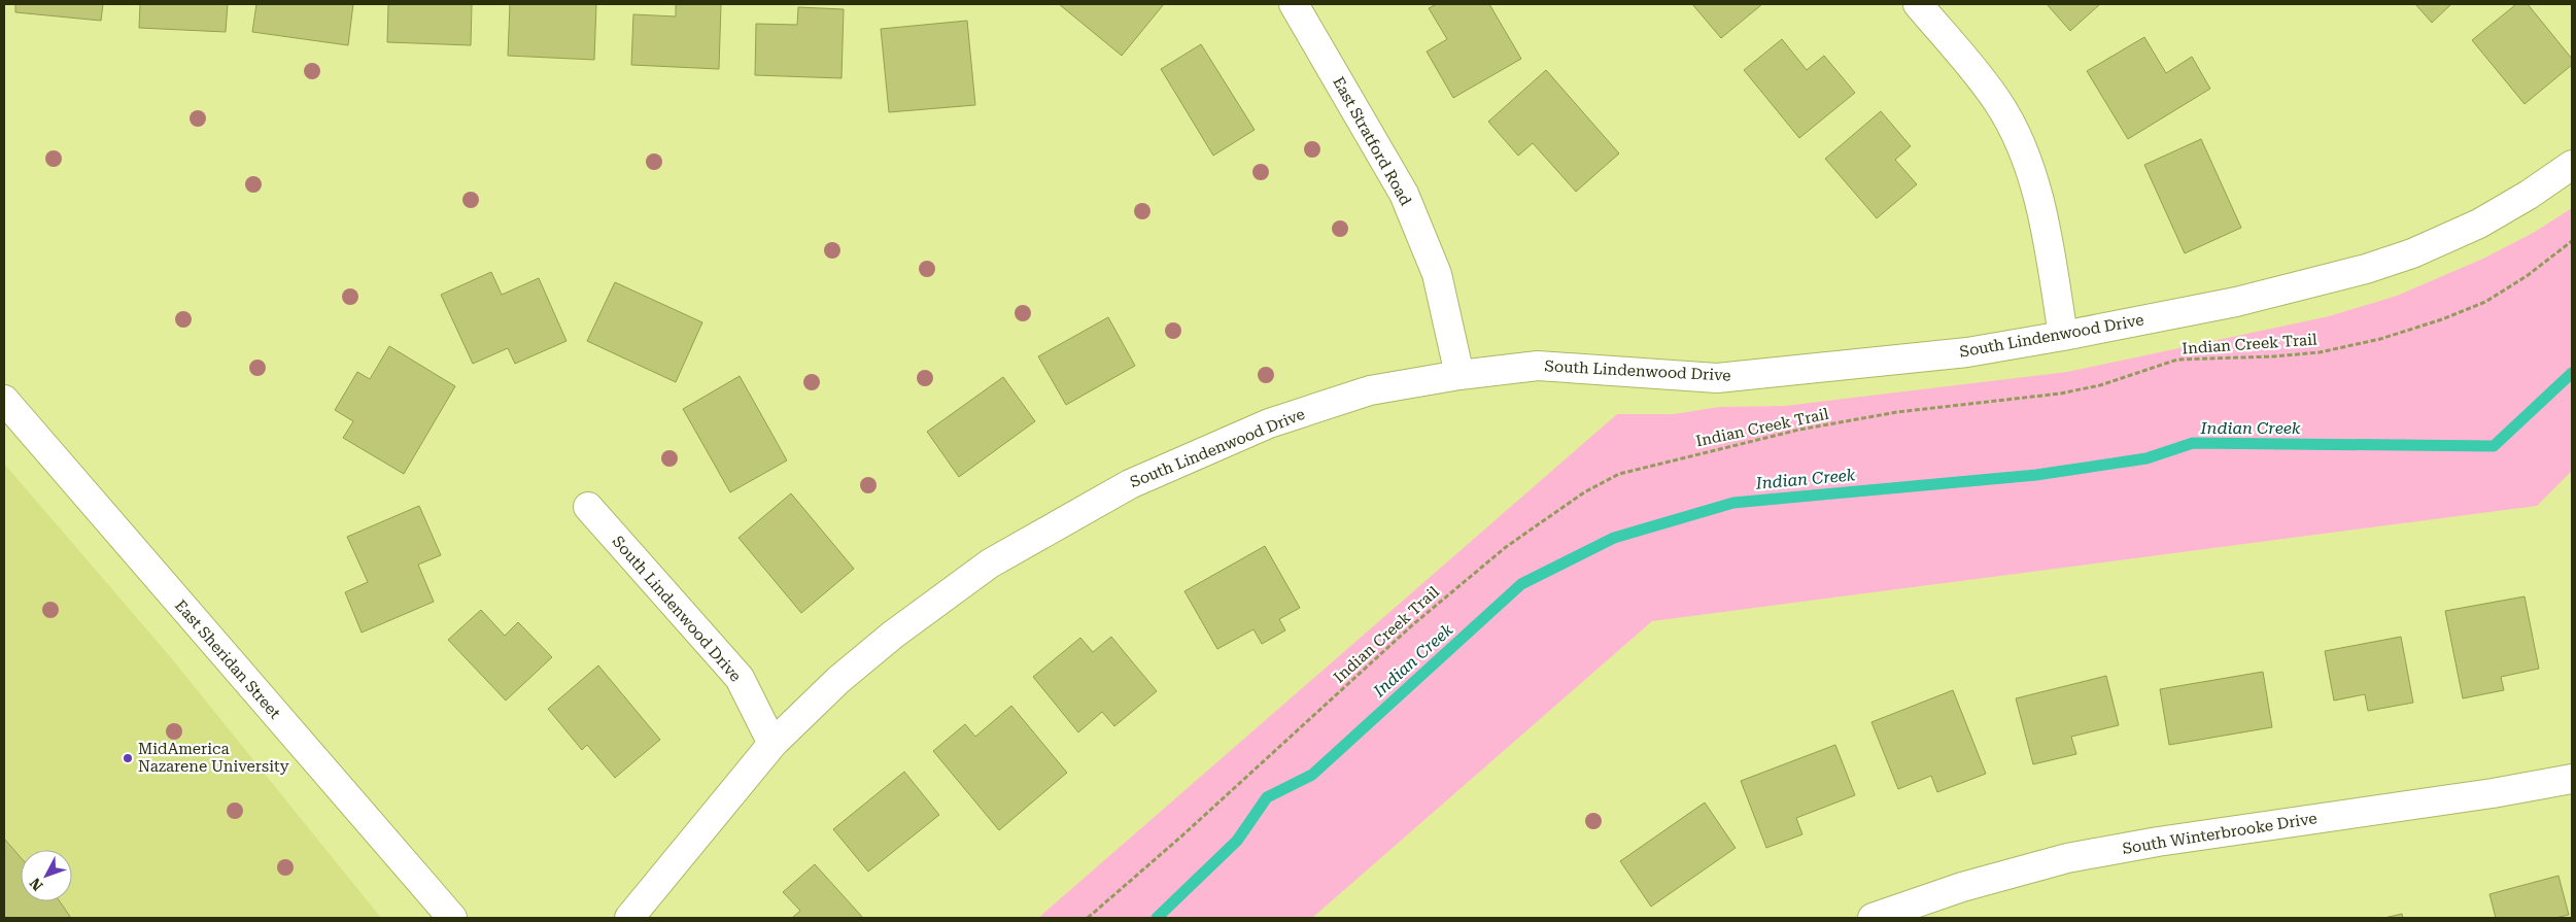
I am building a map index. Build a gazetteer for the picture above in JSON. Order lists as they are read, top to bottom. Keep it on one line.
{"streets":{"street":["East Stratford Road","South Lindenwood Drive","East Sheridan Street","South Winterbrooke Drive"],"path":["Indian Creek Trail"]},"crossings":[["East Stratford Road","South Lindenwood Drive"]],"water":["Indian Creek"],"places":["MidAmerica Nazarene University"],"north":"bottom left"}
